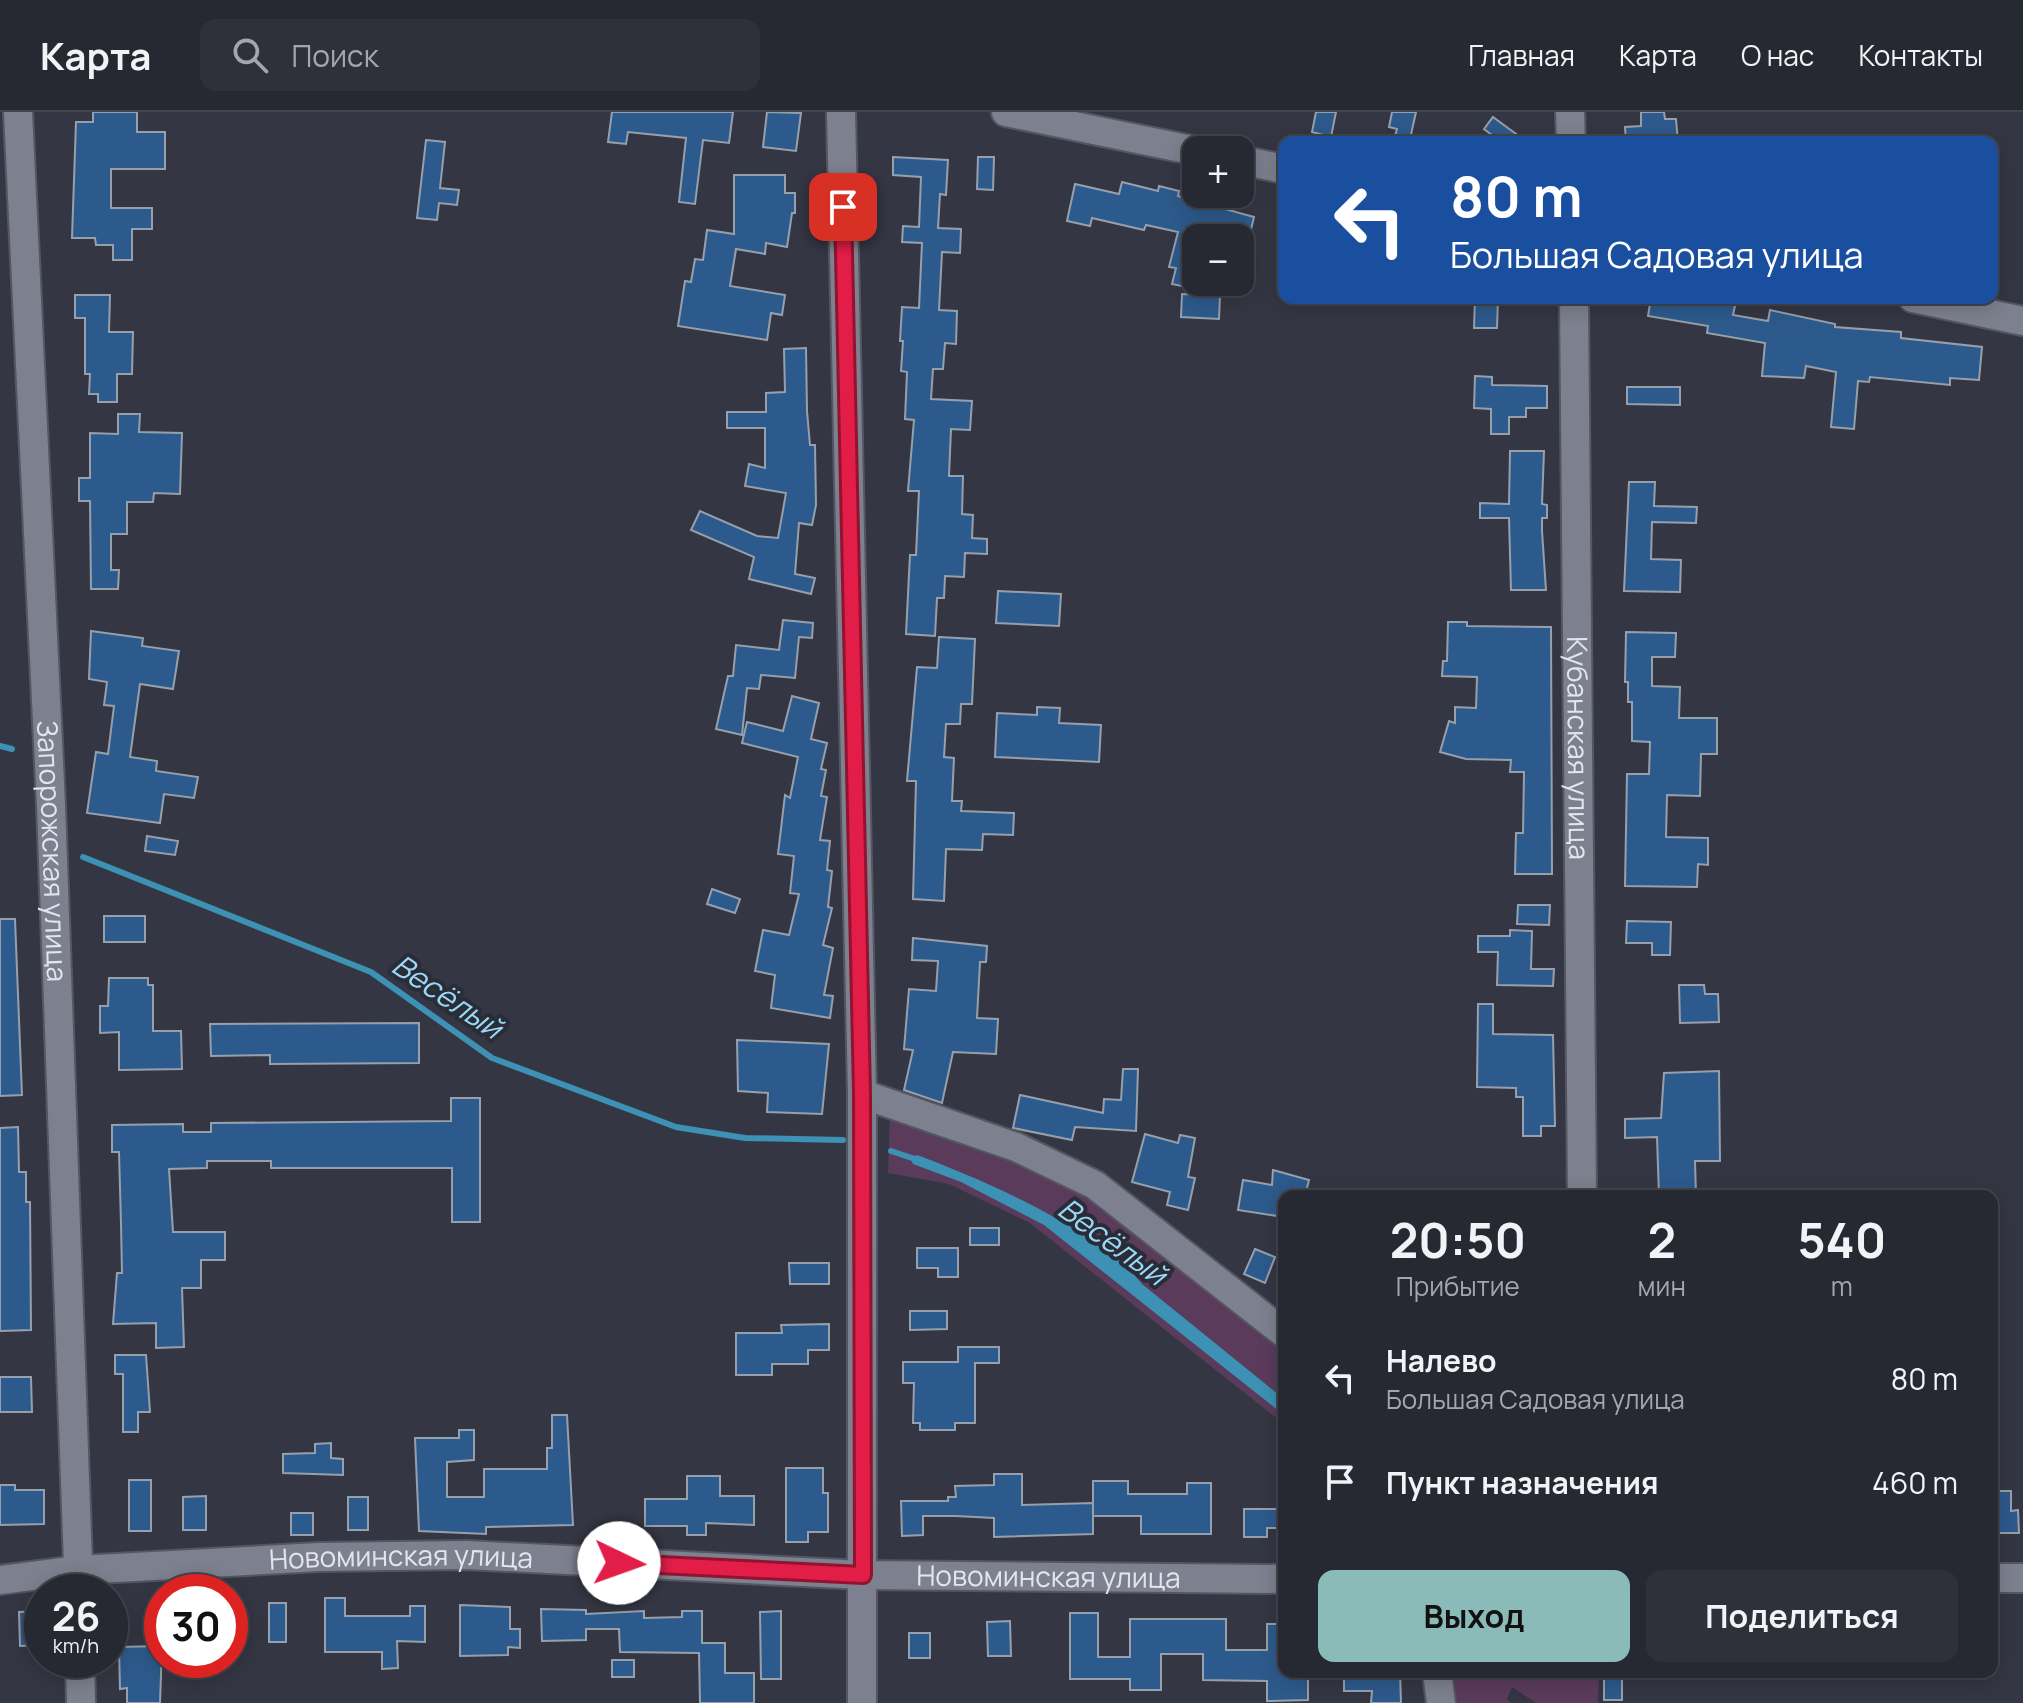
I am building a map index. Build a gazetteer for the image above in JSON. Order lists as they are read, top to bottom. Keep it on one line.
{"streets":{"street":["Кубанская улица","Запорожская улица","Новоминская улица"]},"water":["Весёлый"],"page":{"header":"Карта","search":"Поиск","nav":["Главная","Карта","О нас","Контакты"],"map_buttons":["+","−"],"turn":["80 m","Большая Садовая улица"],"eta":["20:50","Прибытие","2","мин","540","m"],"list":[{"name":"Налево","note":"Большая Садовая улица","value":"80 m"},{"name":"Пункт назначения","value":"460 m"}],"buttons":["Выход","Поделиться"],"speed":"26 km/h","limit":"30"}}
